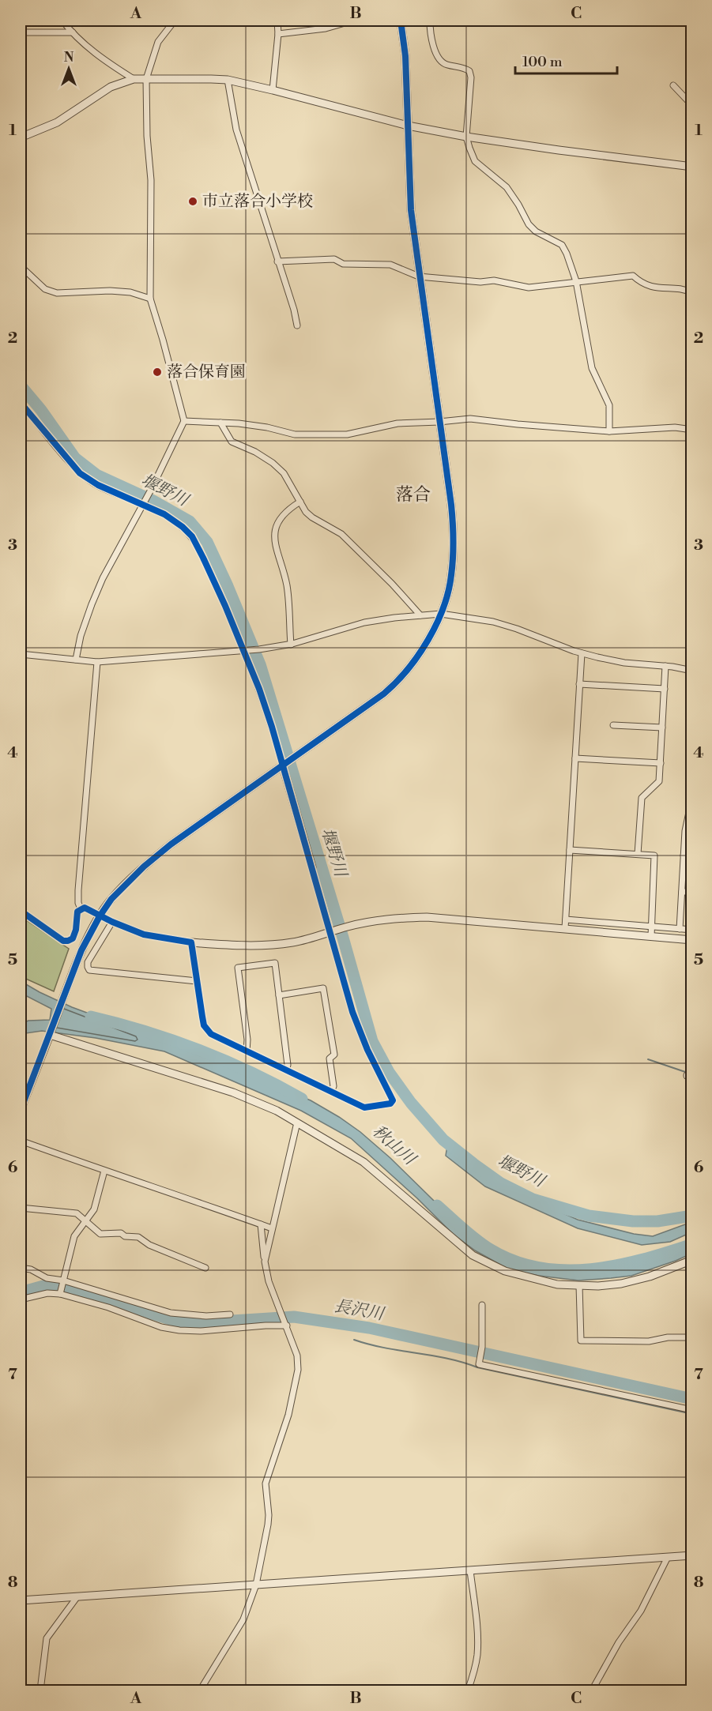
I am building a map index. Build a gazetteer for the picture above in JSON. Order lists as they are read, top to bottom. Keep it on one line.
{"districts":["落合"],"water":["堰野川","秋山川","長沢川"],"places":["市立落合小学校","落合保育園"],"scale_bar":"100 m","north":"top","grid":{"columns":["A","B","C"],"rows":["1","2","3","4","5","6","7","8"]}}
